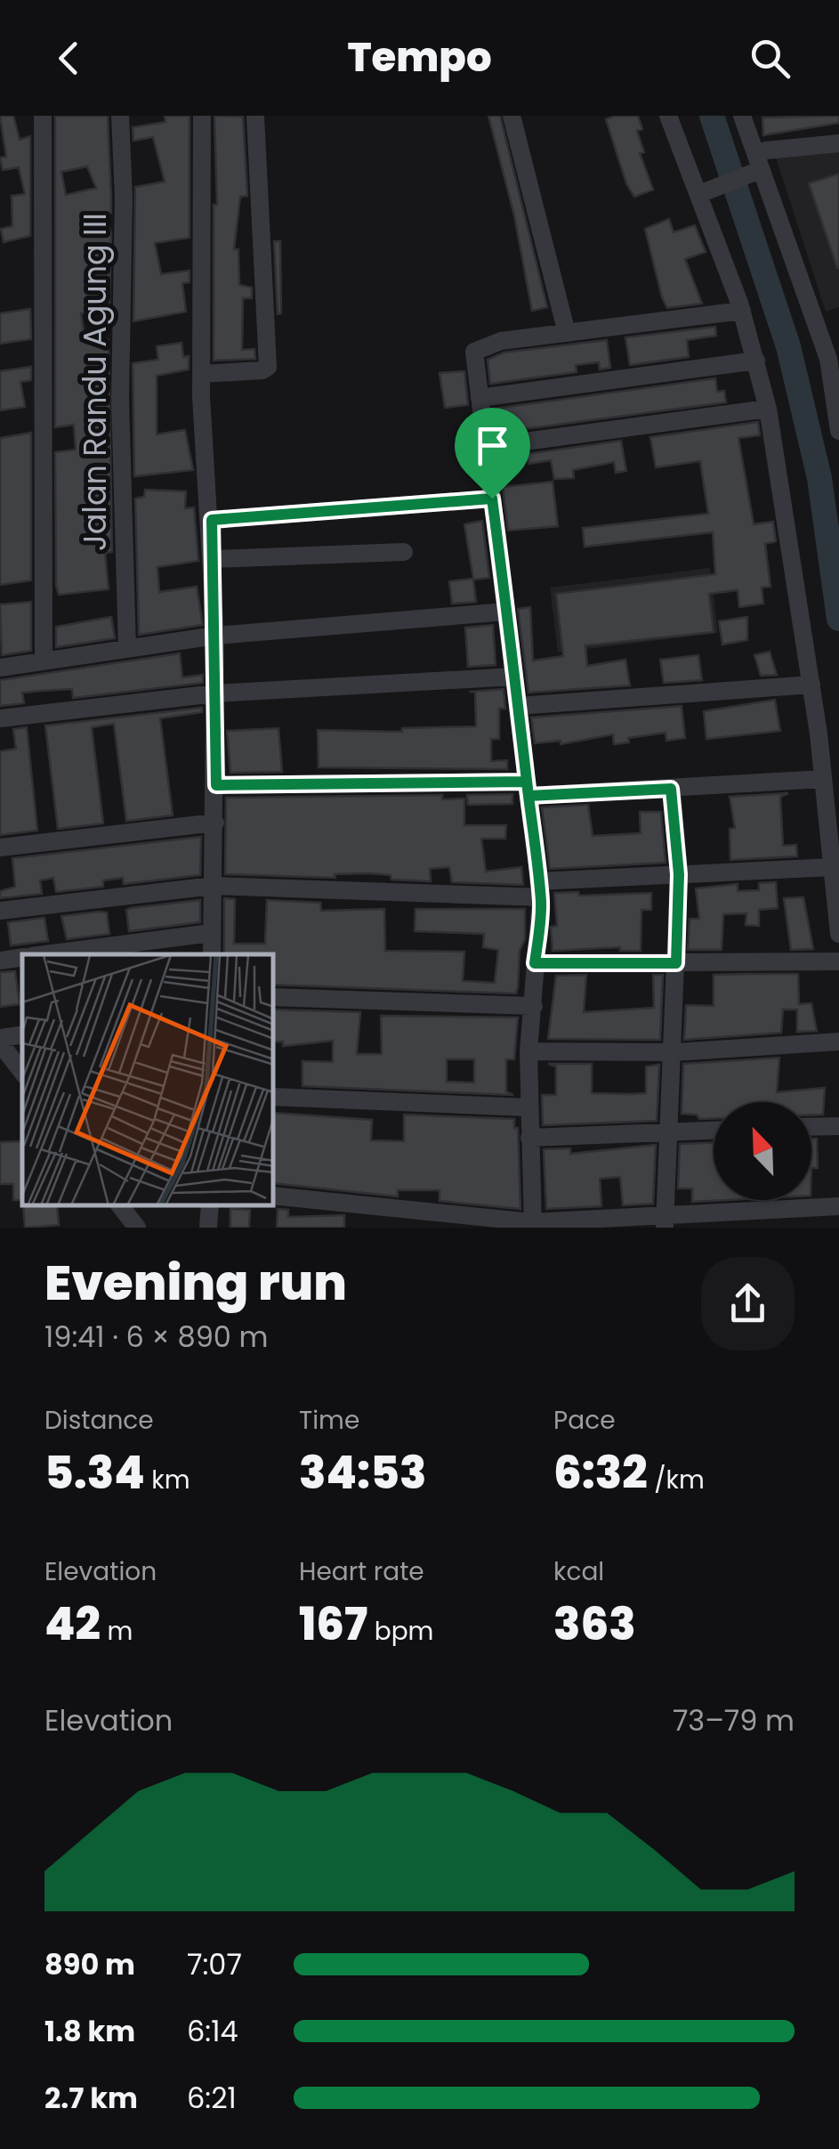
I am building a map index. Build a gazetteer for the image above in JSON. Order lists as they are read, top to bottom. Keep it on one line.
{"streets":{"street":["Jalan Randu Agung III"]},"north":"top left","page":{"header":"Tempo","heading":["Evening run","19:41 · 6 × 890 m"],"stats":[["Distance","5.34 km"],["Time","34:53"],["Pace","6:32 /km"],["Elevation","42 m"],["Heart rate","167 bpm"],["kcal","363"]],"chart":["Elevation","73–79 m"],"list":[{"name":"890 m","note":"7:07"},{"name":"1.8 km","note":"6:14"},{"name":"2.7 km","note":"6:21"}]}}
